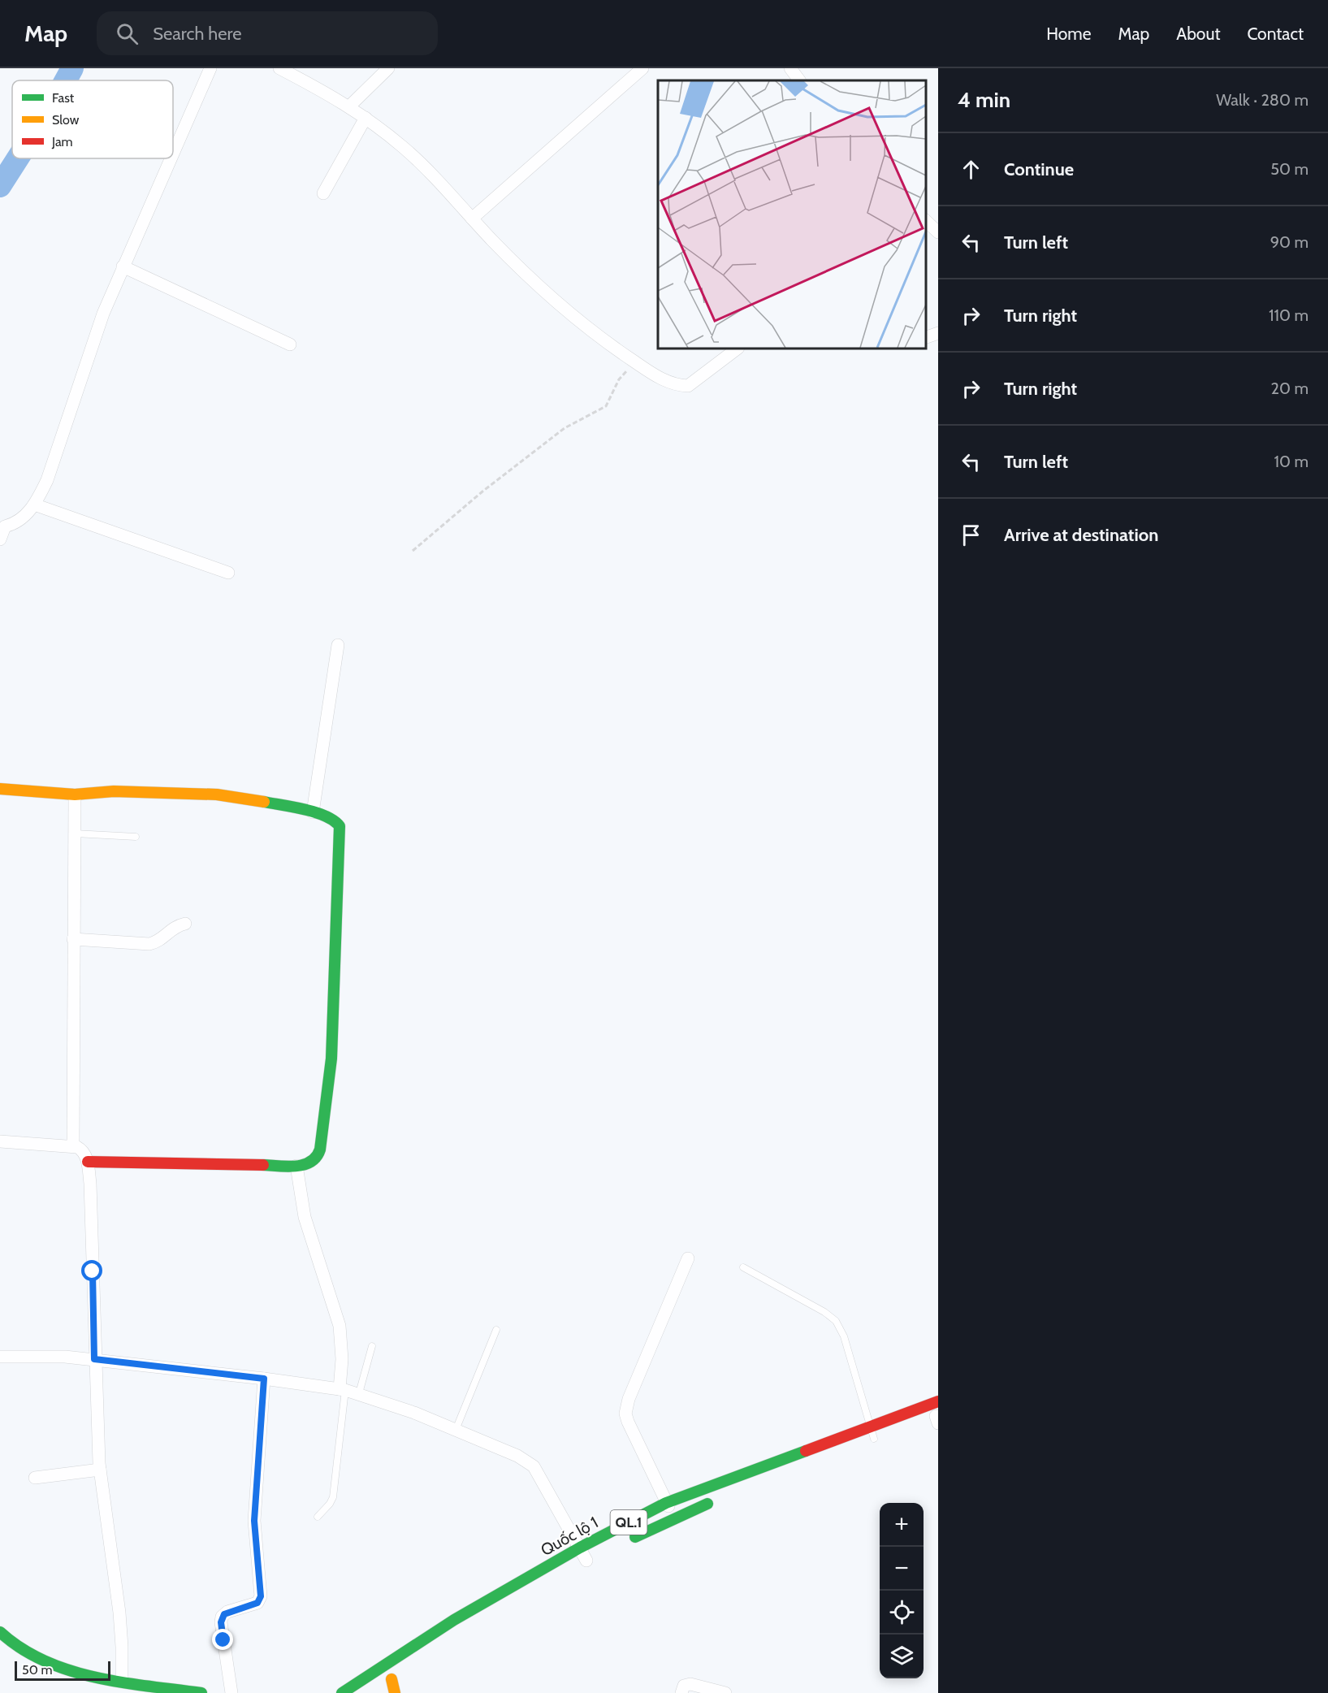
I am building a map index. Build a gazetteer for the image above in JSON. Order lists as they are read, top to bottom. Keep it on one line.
{"streets":{"main road":["QL.1","Quốc lộ 1"]},"legend":["Fast","Slow","Jam"],"scale_bar":"50 m","page":{"header":"Map","search":"Search here","nav":["Home","Map","About","Contact"],"heading":["4 min","Walk · 280 m"],"list":[["Continue","50 m"],["Turn left","90 m"],["Turn right","110 m"],["Turn right","20 m"],["Turn left","10 m"],"Arrive at destination"],"map_buttons":["+","−"],"scale":"50 m"}}
